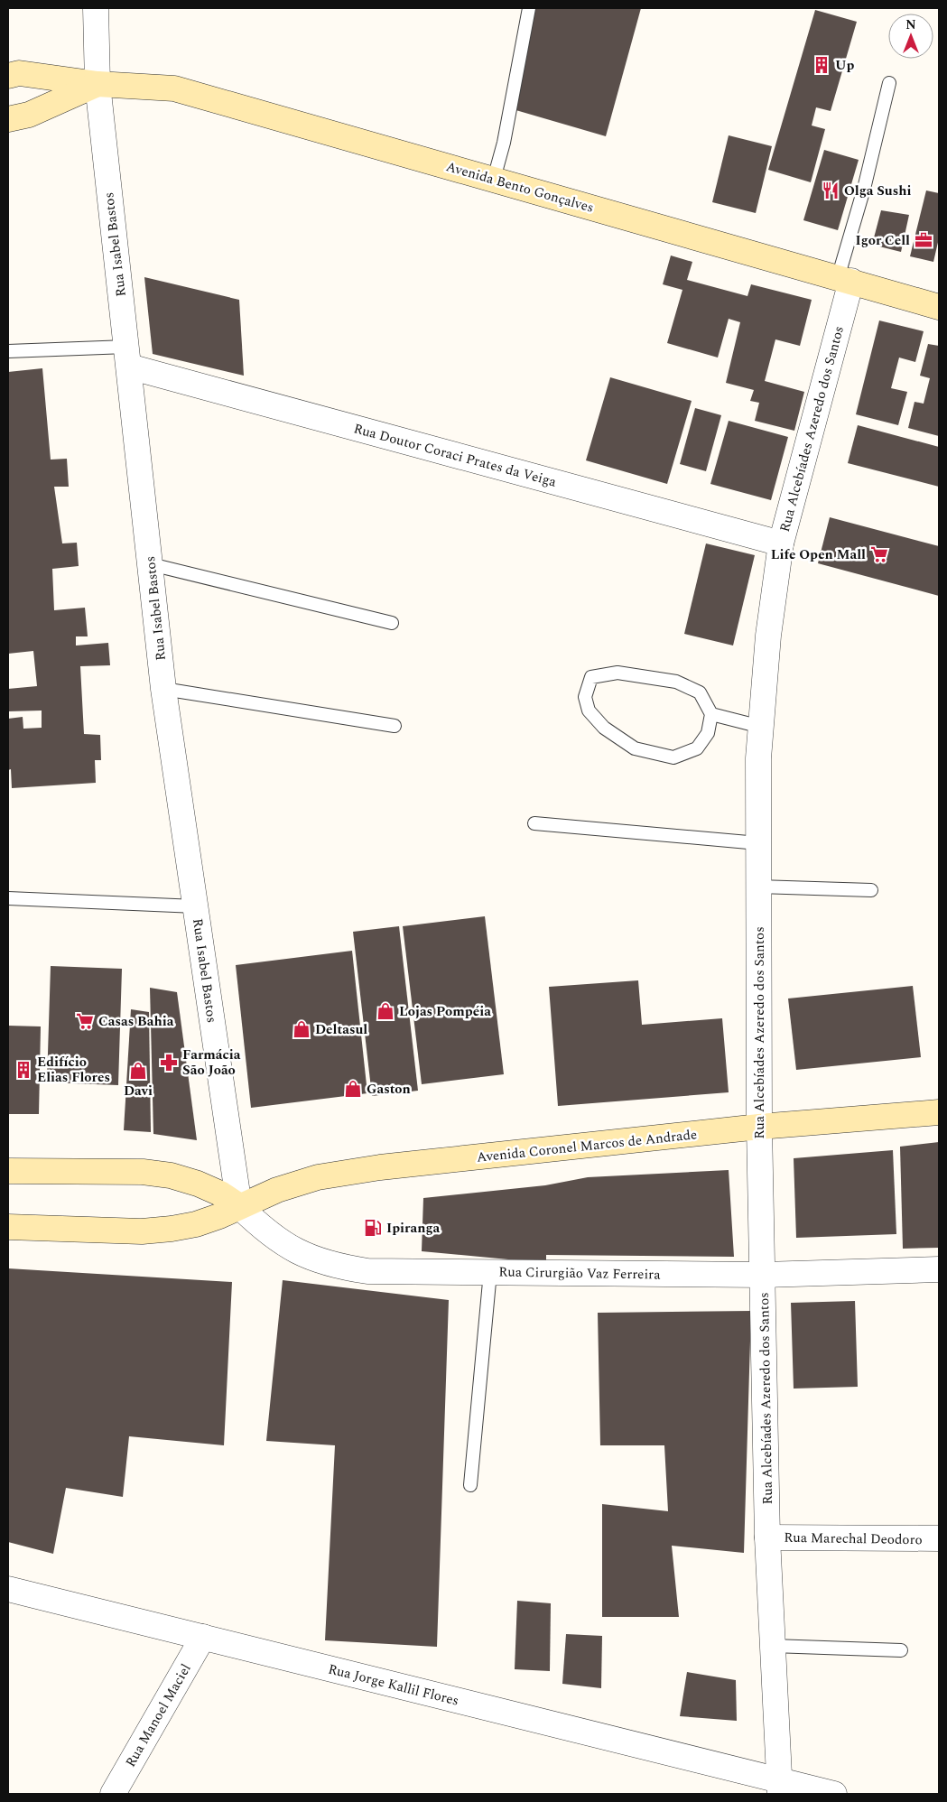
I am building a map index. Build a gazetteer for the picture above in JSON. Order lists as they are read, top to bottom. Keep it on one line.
{"streets":{"main road":["Avenida Bento Gonçalves","Avenida Coronel Marcos de Andrade"],"street":["Rua Isabel Bastos","Rua Alcebíades Azeredo dos Santos","Rua Doutor Coraci Prates da Veiga","Rua Cirurgião Vaz Ferreira","Rua Marechal Deodoro","Rua Jorge Kallil Flores","Rua Manoel Maciel"]},"crossings":[["Avenida Bento Gonçalves","Rua Isabel Bastos"],["Avenida Bento Gonçalves","Rua Alcebíades Azeredo dos Santos"],["Rua Isabel Bastos","Rua Doutor Coraci Prates da Veiga"],["Rua Isabel Bastos","Avenida Coronel Marcos de Andrade"],["Rua Isabel Bastos","Rua Cirurgião Vaz Ferreira"],["Rua Alcebíades Azeredo dos Santos","Rua Doutor Coraci Prates da Veiga"],["Rua Alcebíades Azeredo dos Santos","Avenida Coronel Marcos de Andrade"],["Rua Alcebíades Azeredo dos Santos","Rua Cirurgião Vaz Ferreira"],["Rua Alcebíades Azeredo dos Santos","Rua Marechal Deodoro"],["Rua Alcebíades Azeredo dos Santos","Rua Jorge Kallil Flores"],["Avenida Coronel Marcos de Andrade","Rua Cirurgião Vaz Ferreira"],["Rua Jorge Kallil Flores","Rua Manoel Maciel"]],"places":{"building":["Up","Edifício Elias Flores"],"restaurant":["Olga Sushi"],"office":["Igor Cell"],"supermarket":["Life Open Mall","Casas Bahia"],"shop":["Lojas Pompéia","Deltasul","Davi","Gaston"],"pharmacy":["Farmácia São João"],"fuel station":["Ipiranga"]},"north":"top"}
